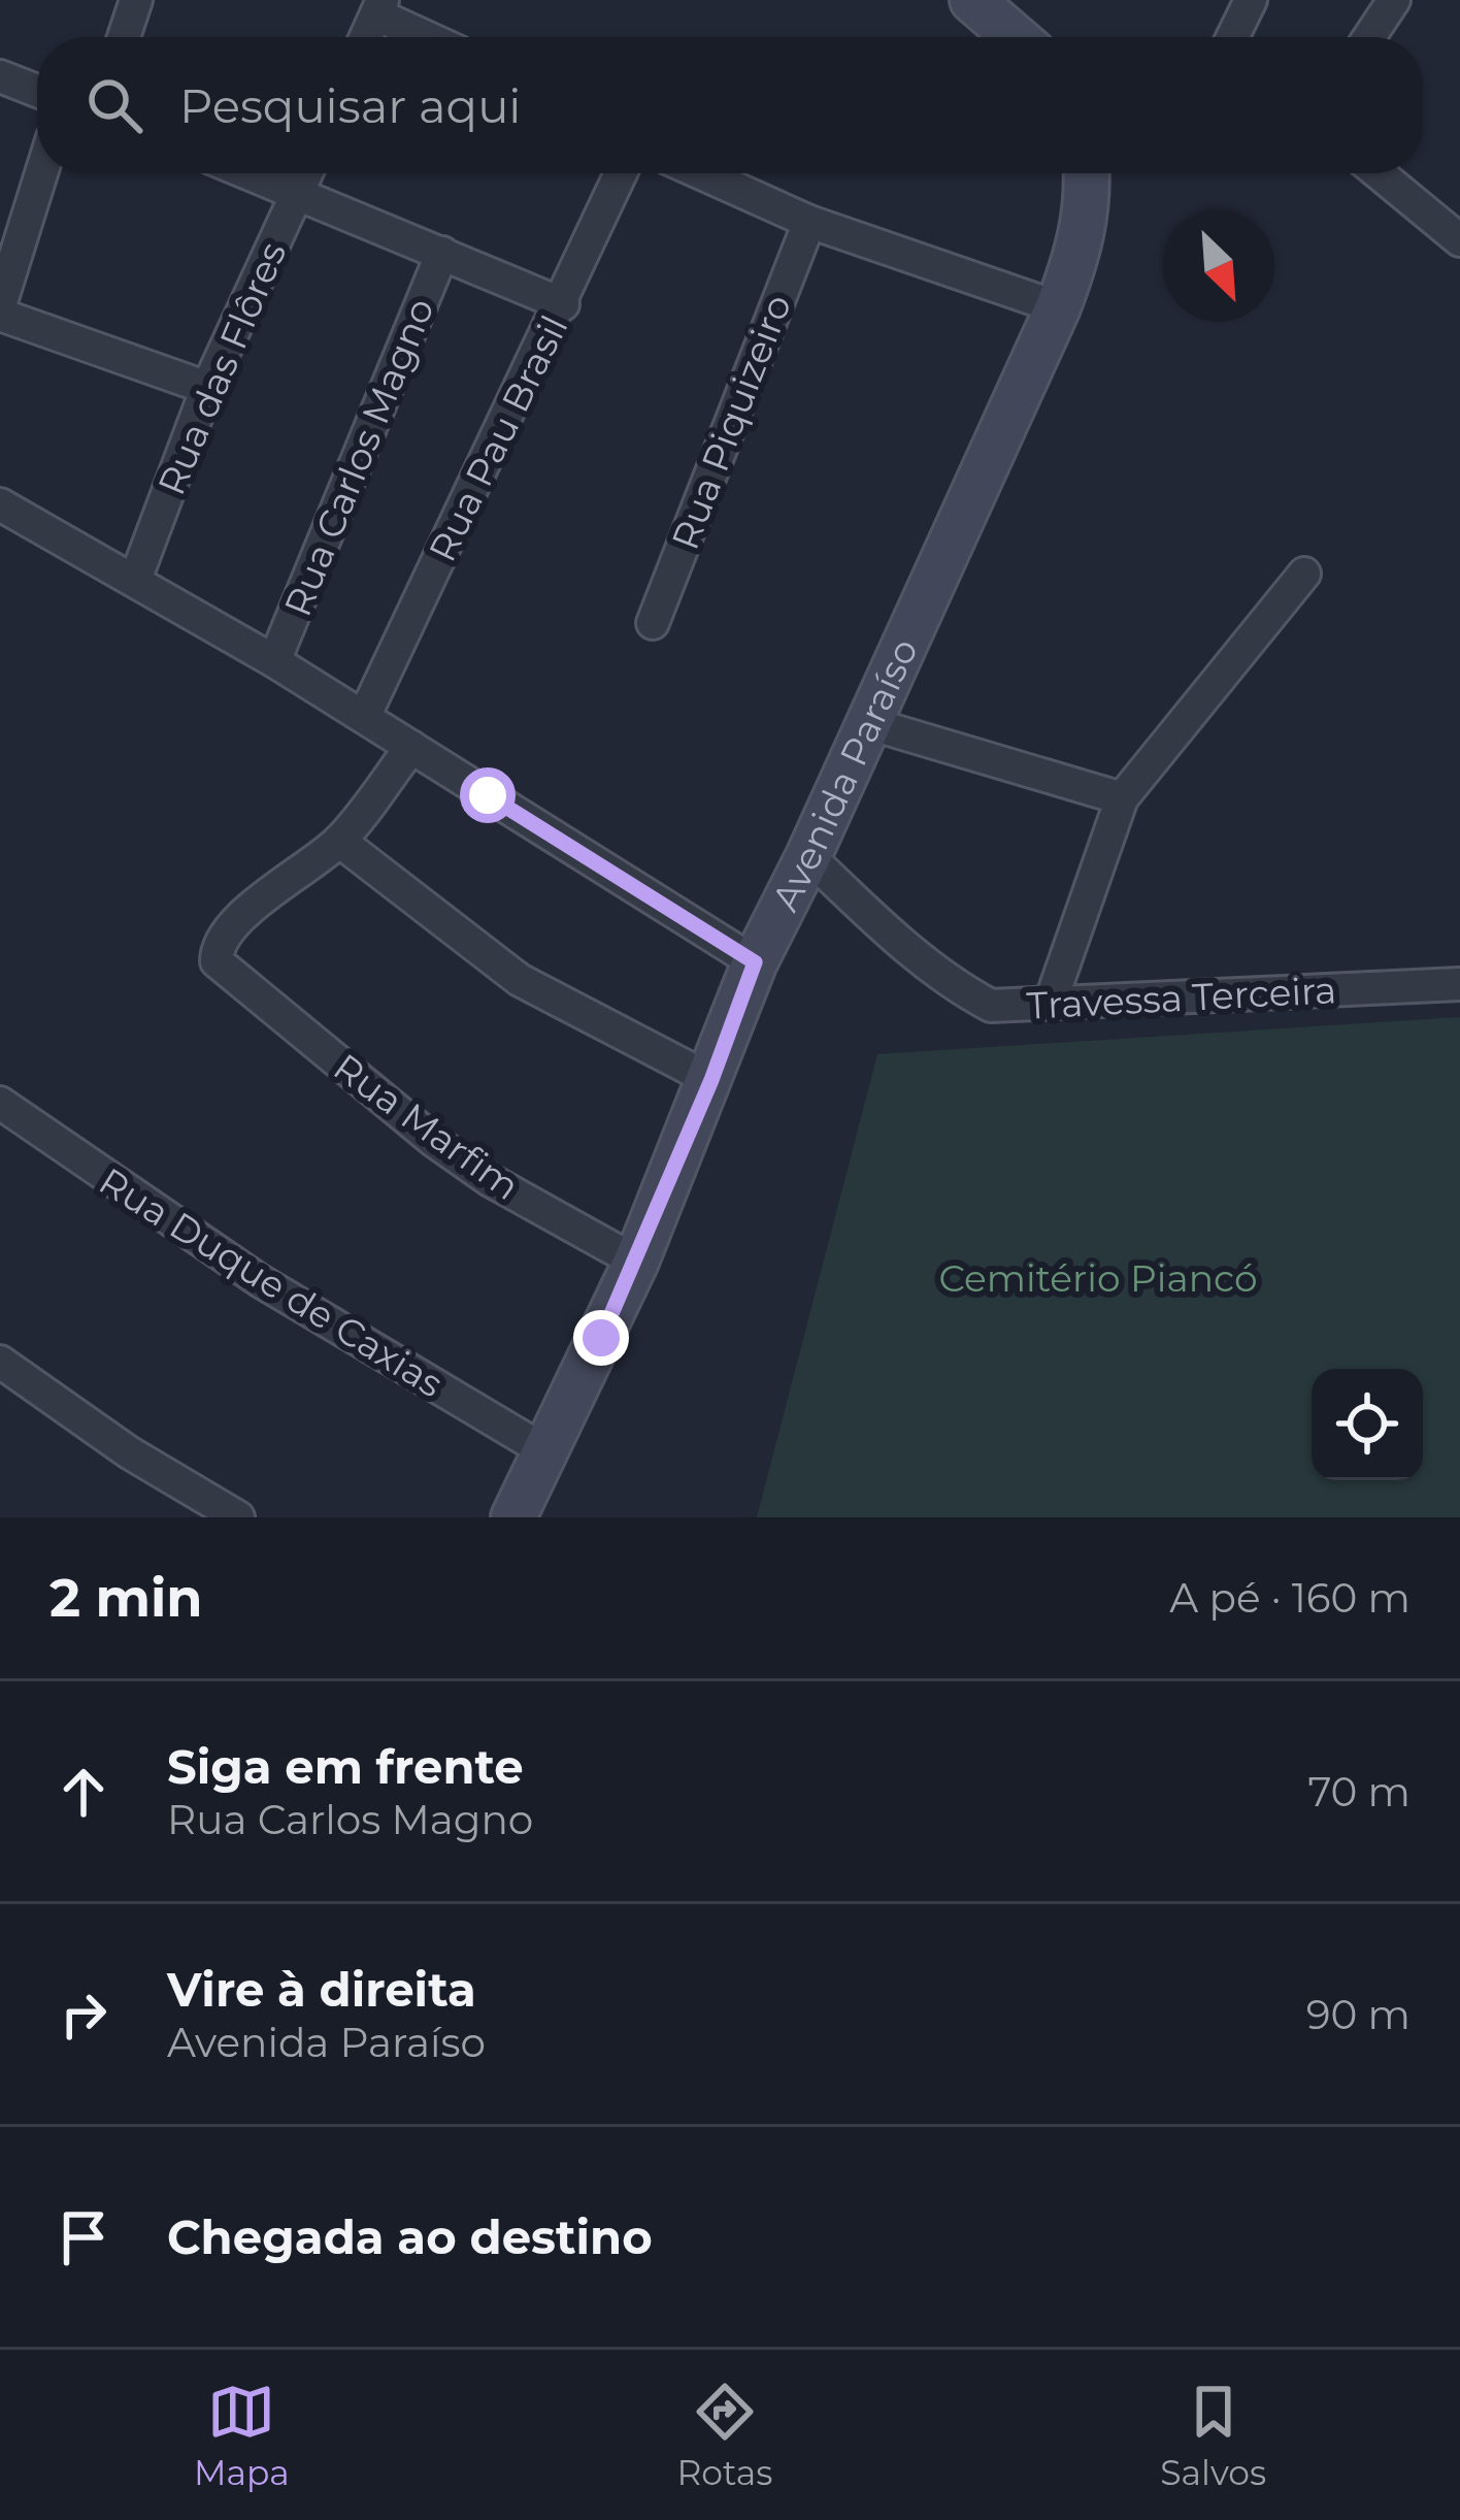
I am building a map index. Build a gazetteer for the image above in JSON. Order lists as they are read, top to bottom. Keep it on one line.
{"streets":{"street":["Rua das Flôres","Rua Piquizeiro","Rua Pau Brasil","Rua Carlos Magno","Avenida Paraíso","Travessa Terceira","Rua Marfim","Rua Duque de Caxias"]},"crossings":[["Rua das Flôres","Rua Carlos Magno"],["Rua Pau Brasil","Rua Carlos Magno"],["Rua Carlos Magno","Avenida Paraíso"],["Avenida Paraíso","Travessa Terceira"],["Avenida Paraíso","Rua Marfim"],["Avenida Paraíso","Rua Duque de Caxias"]],"parks":["Cemitério Piancó"],"north":"bottom right","page":{"search":"Pesquisar aqui","heading":["2 min","A pé · 160 m"],"list":[["Siga em frente","Rua Carlos Magno","70 m"],["Vire à direita","Avenida Paraíso","90 m"],"Chegada ao destino"],"nav":["Mapa","Rotas","Salvos"]}}
